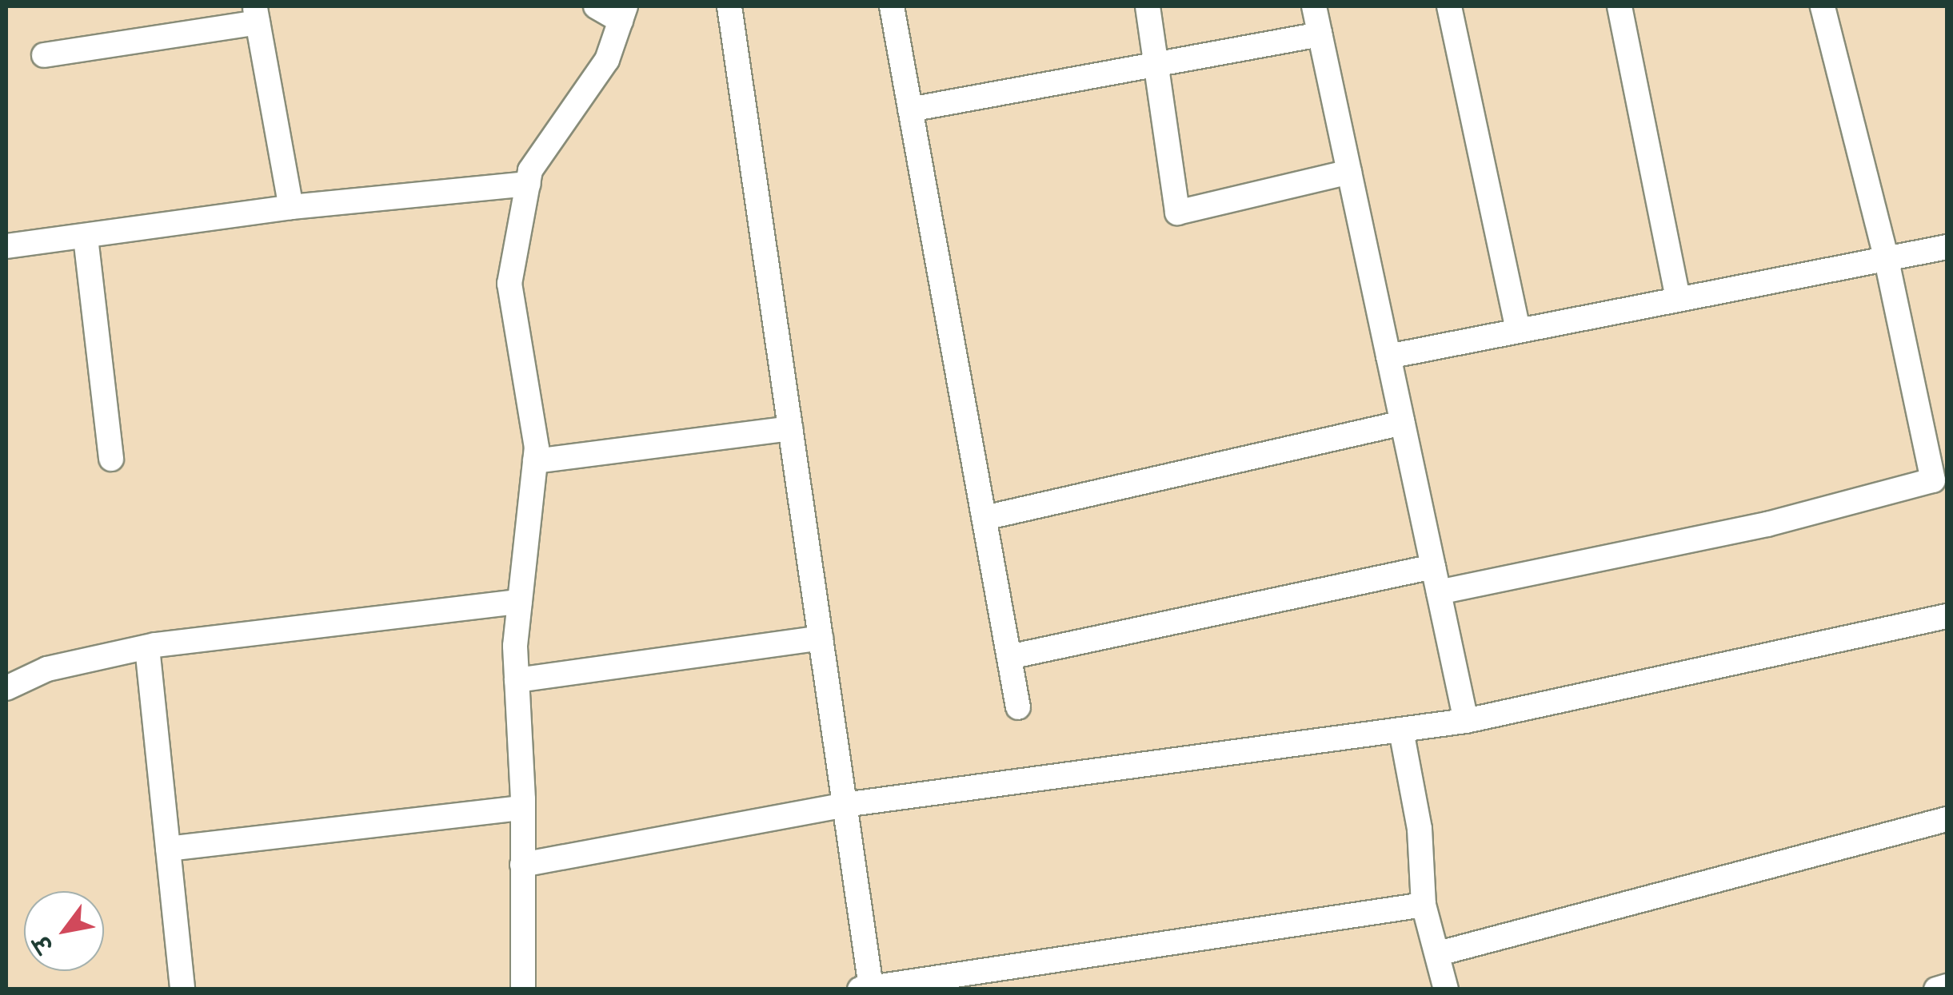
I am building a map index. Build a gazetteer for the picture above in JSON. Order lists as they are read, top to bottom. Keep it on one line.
{"north":"bottom left"}
